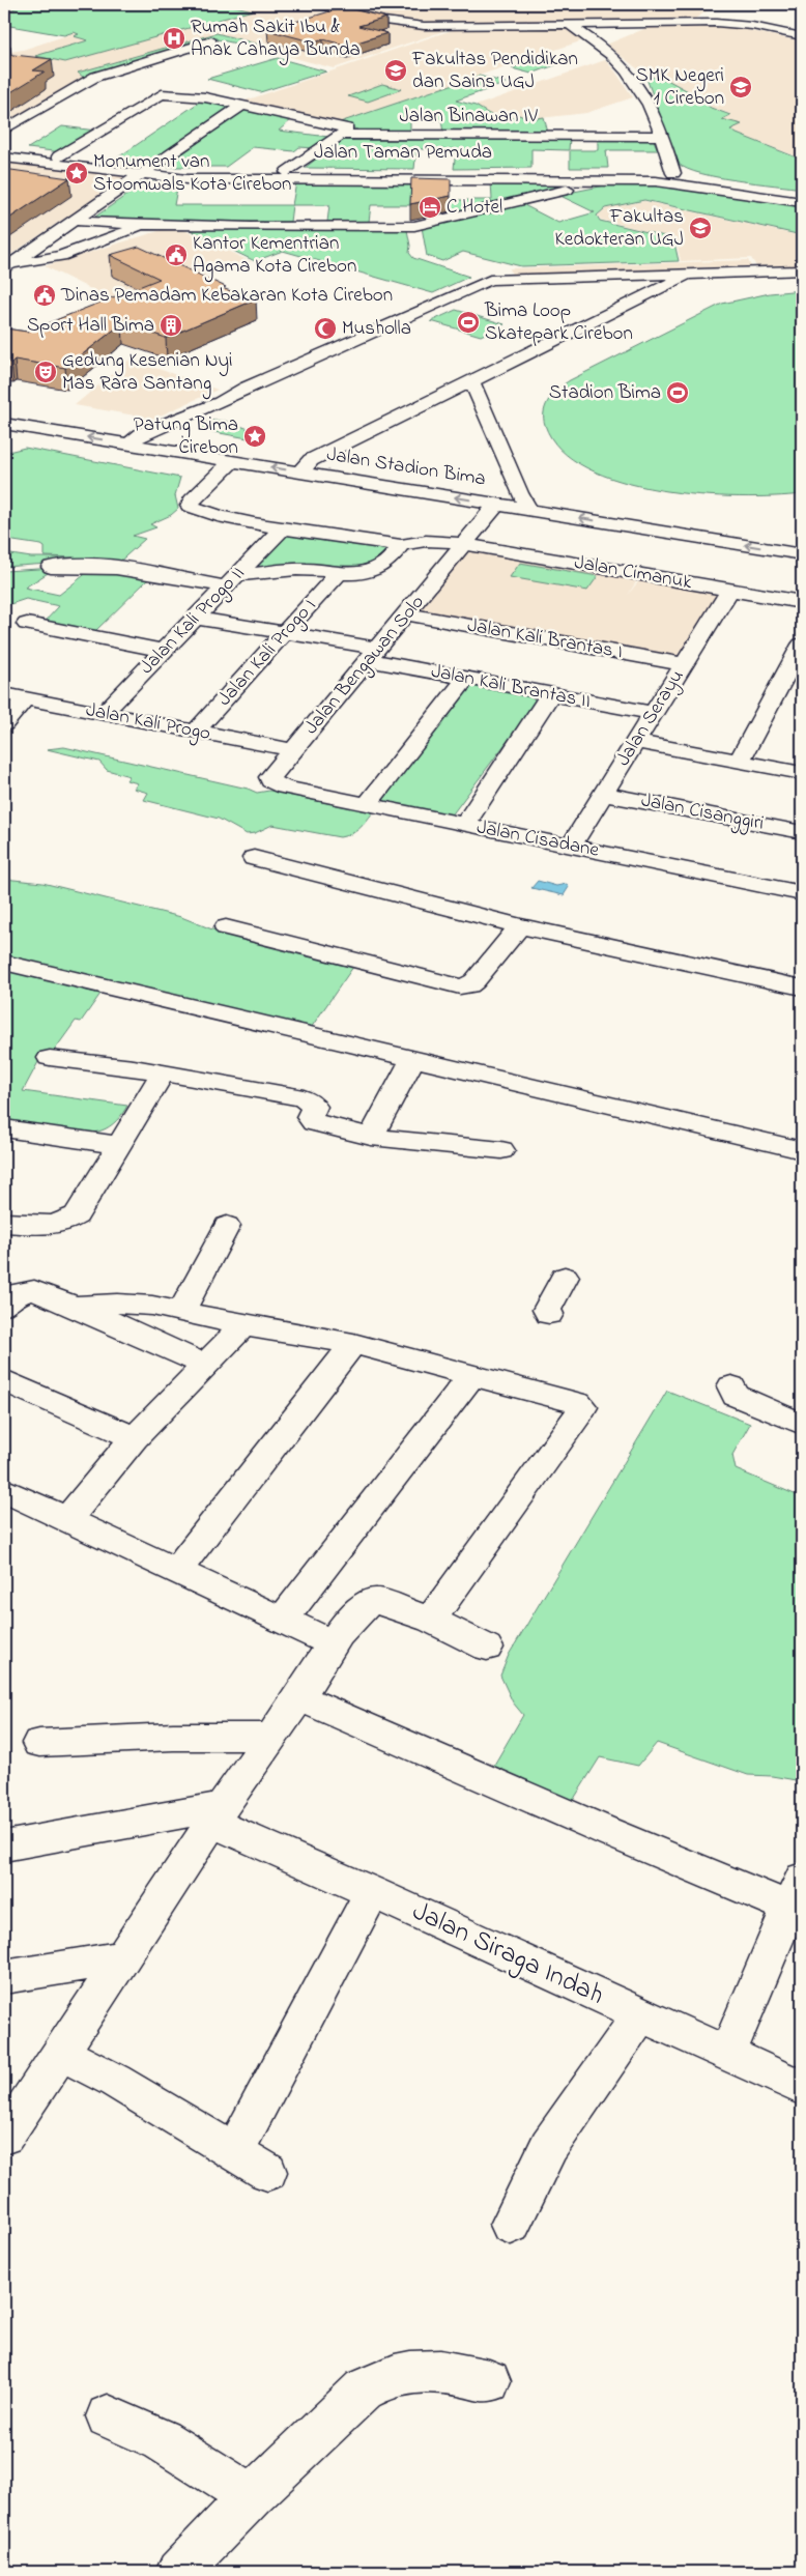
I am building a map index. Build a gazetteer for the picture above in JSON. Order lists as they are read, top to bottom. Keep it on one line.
{"streets":{"street":["Jalan Binawan IV","Jalan Taman Pemuda","Jalan Stadion Bima","Jalan Cimanuk","Jalan Kali Progo II","Jalan Kali Brantas I","Jalan Kali Progo I","Jalan Bengawan Solo","Jalan Kali Brantas II","Jalan Serayu","Jalan Kali Progo","Jalan Cisanggiri","Jalan Cisadane","Jalan Siraga Indah"]},"crossings":[["Jalan Stadion Bima","Jalan Cimanuk"],["Jalan Stadion Bima","Jalan Bengawan Solo"],["Jalan Cimanuk","Jalan Kali Progo II"],["Jalan Cimanuk","Jalan Bengawan Solo"],["Jalan Cimanuk","Jalan Serayu"],["Jalan Kali Progo II","Jalan Kali Brantas II"],["Jalan Kali Progo II","Jalan Kali Progo"],["Jalan Kali Brantas I","Jalan Bengawan Solo"],["Jalan Kali Brantas I","Jalan Serayu"],["Jalan Kali Progo I","Jalan Kali Brantas II"],["Jalan Kali Progo I","Jalan Kali Progo"],["Jalan Bengawan Solo","Jalan Kali Brantas II"],["Jalan Bengawan Solo","Jalan Kali Progo"],["Jalan Bengawan Solo","Jalan Cisadane"],["Jalan Kali Brantas II","Jalan Serayu"],["Jalan Serayu","Jalan Cisanggiri"],["Jalan Serayu","Jalan Cisadane"]],"places":{"hospital":["Rumah Sakit Ibu & Anak Cahaya Bunda"],"school or university":["Fakultas Pendidikan dan Sains UGJ","SMK Negeri 1 Cirebon","Fakultas Kedokteran UGJ"],"place":["Monument van Stoomwals Kota Cirebon","Patung Bima Cirebon"],"hotel":["C Hotel"],"public building":["Kantor Kementrian Agama Kota Cirebon","Dinas Pemadam Kebakaran Kota Cirebon"],"sports":["Bima Loop Skatepark Cirebon","Stadion Bima"],"building":["Sport Hall Bima"],"mosque":["Musholla"],"theatre":["Gedung Kesenian Nyi Mas Rara Santang"]}}
